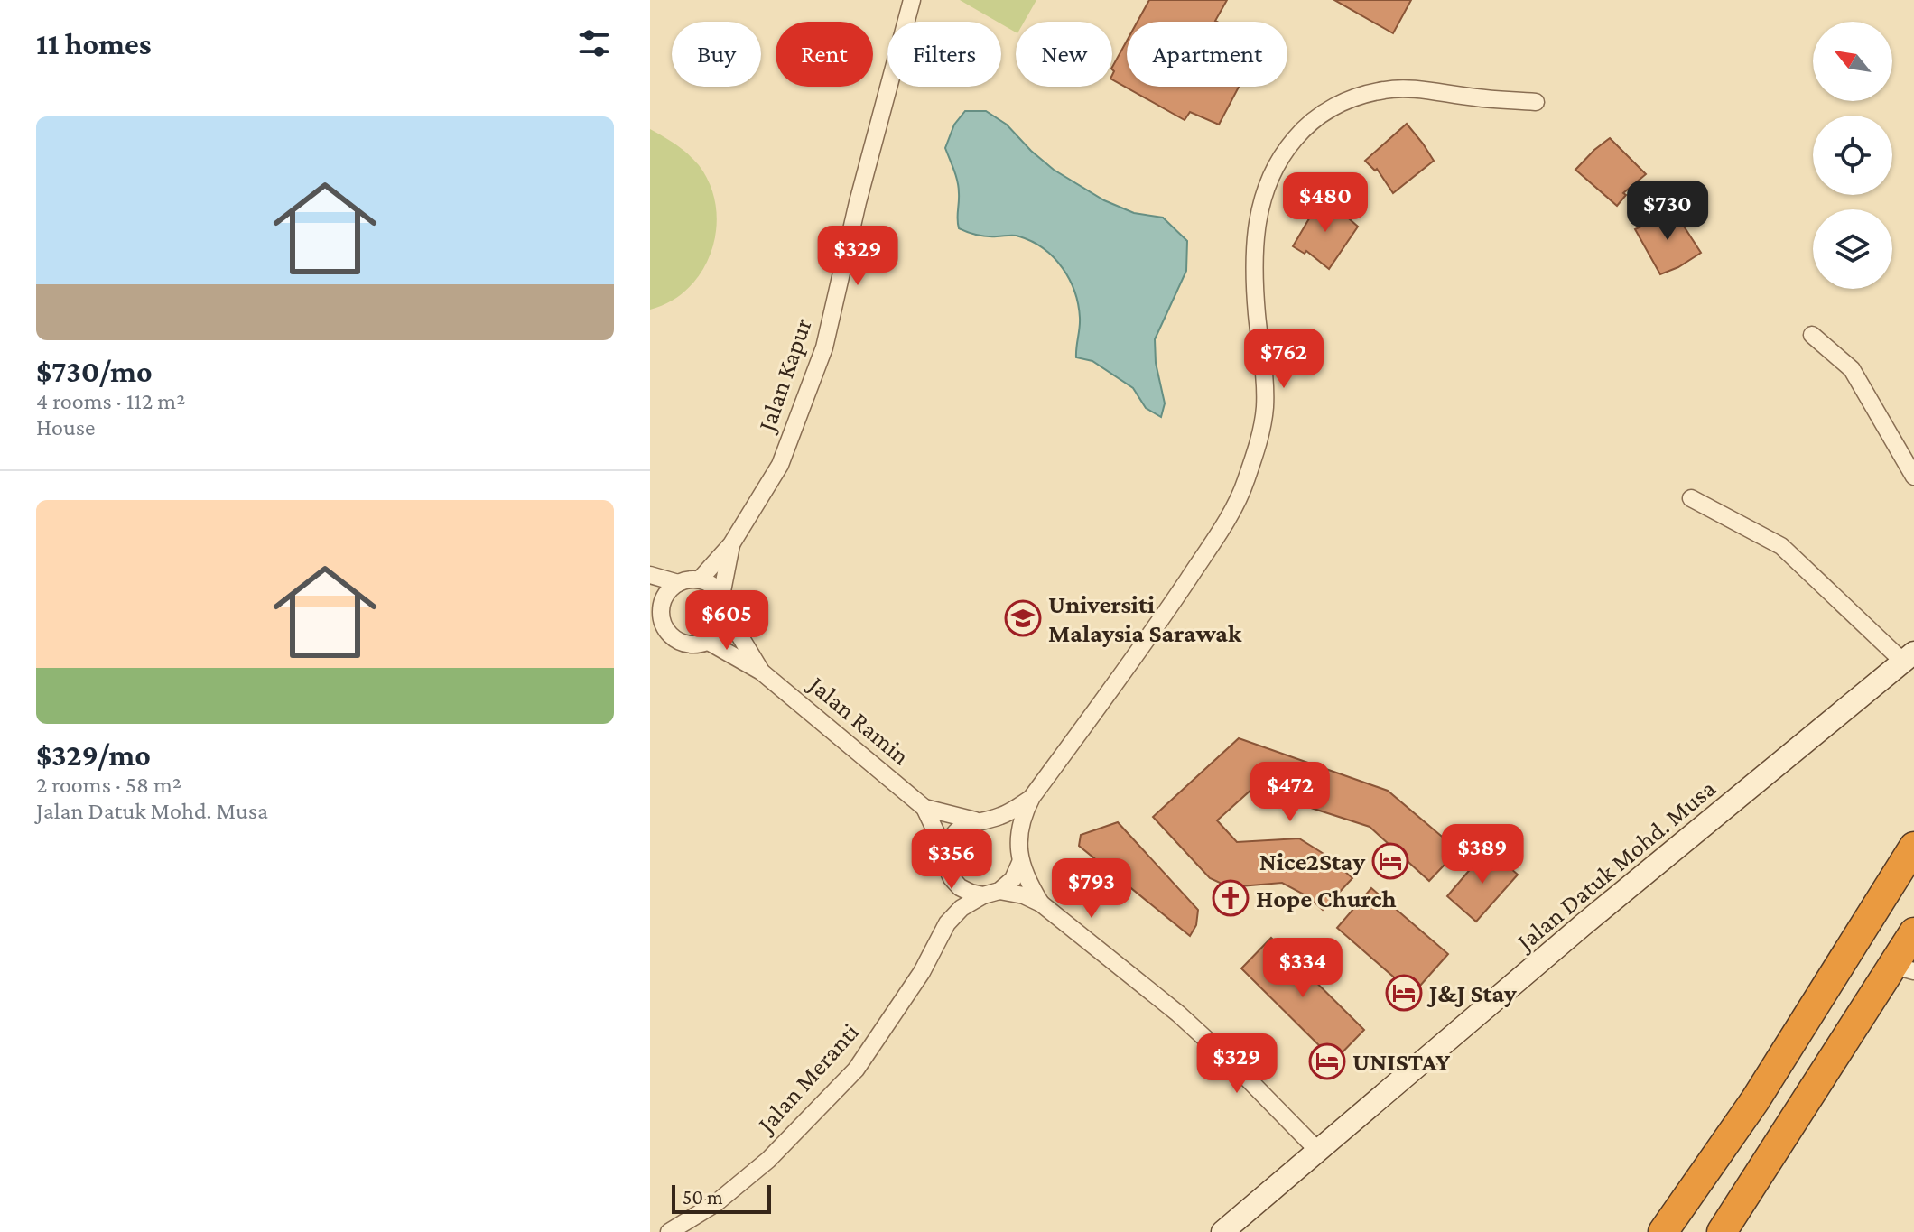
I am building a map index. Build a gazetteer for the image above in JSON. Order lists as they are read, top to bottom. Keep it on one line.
{"streets":{"street":["Jalan Kapur","Jalan Ramin","Jalan Datuk Mohd. Musa","Jalan Meranti"]},"crossings":[["Jalan Kapur","Jalan Ramin"]],"places":{"school or university":["Universiti Malaysia Sarawak"],"hotel":["Nice2Stay","J&J Stay","UNISTAY"],"church":["Hope Church"]},"scale_bar":"50 m","north":"top left","page":{"heading":"11 homes","chip":["Buy","Rent","Filters","New","Apartment"],"list":[{"name":"$730/mo","note":"4 rooms · 112 m² · House"},{"name":"$329/mo","note":"2 rooms · 58 m² · Jalan Datuk Mohd. Musa"}],"price":["$480","$730","$329","$762","$605","$472","$389","$356","$793","$334","$329"],"scale":"50 m"}}
